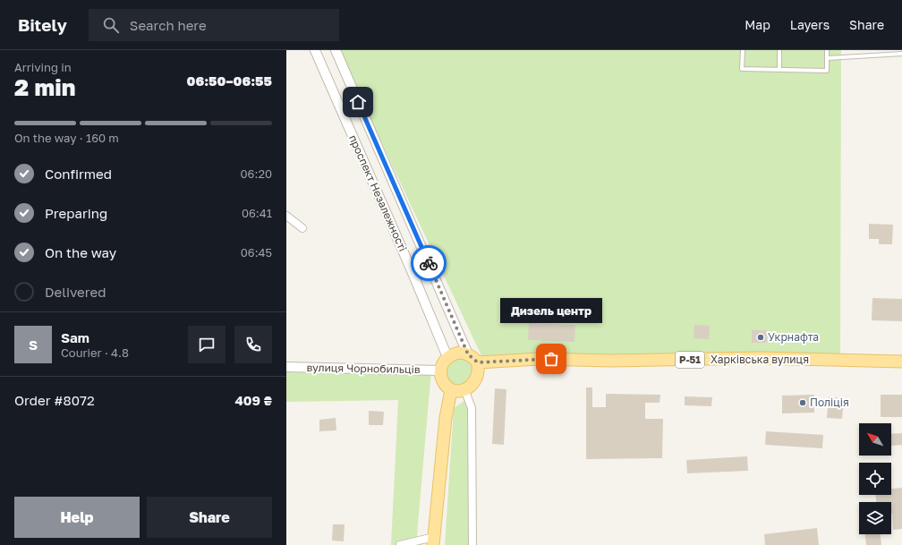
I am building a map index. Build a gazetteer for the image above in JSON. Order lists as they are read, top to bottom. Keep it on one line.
{"streets":{"main road":["Р-51","Харківська вулиця"],"street":["проспект Незалежності","вулиця Чорнобильців"]},"crossings":[["проспект Незалежності","Харківська вулиця"],["проспект Незалежності","вулиця Чорнобильців"],["Харківська вулиця","вулиця Чорнобильців"]],"places":["Укрнафта","Дизель центр","Поліція"],"north":"top left","page":{"header":"Bitely","search":"Search here","nav":["Map","Layers","Share"],"heading":["2 min","Arriving in","06:50–06:55"],"panel":["Sam","Courier · 4.8","Order #8072","409 ₴"],"bar":"On the way · 160 m","list":[["Confirmed","06:20"],["Preparing","06:41"],["On the way","06:45"],"Delivered"],"bubble":"Дизель центр","round":"S","buttons":["Help","Share"]}}
